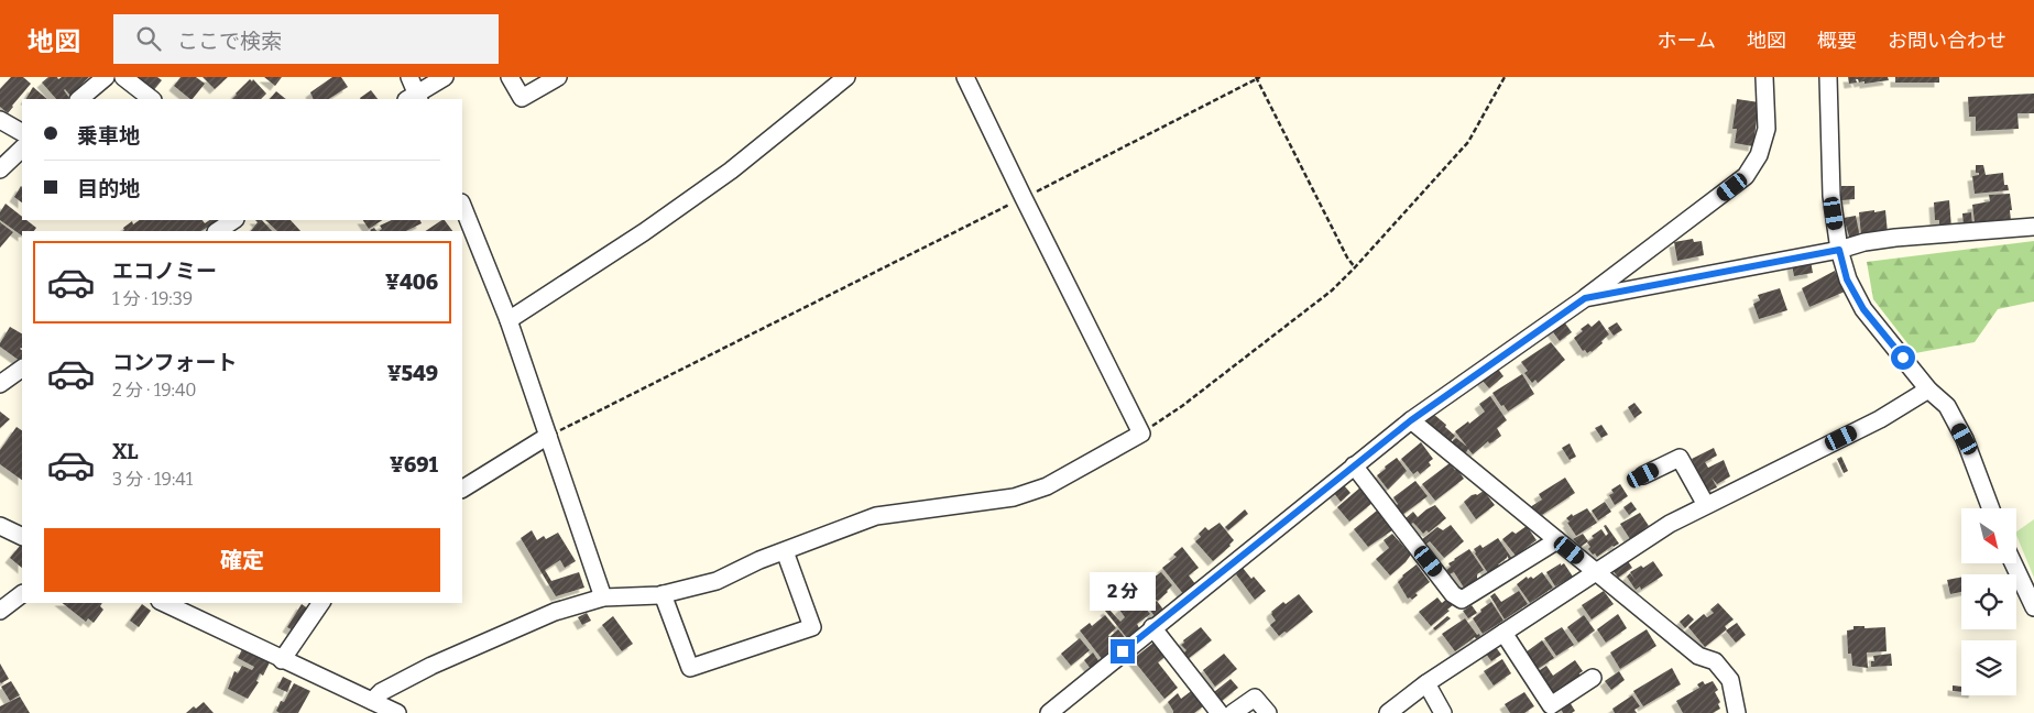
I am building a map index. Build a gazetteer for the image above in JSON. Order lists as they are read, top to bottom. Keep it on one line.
{"north":"bottom right","page":{"header":"地図","search":"ここで検索","nav":["ホーム","地図","概要","お問い合わせ"],"banner":["乗車地","目的地"],"list":[{"name":"エコノミー","note":"1 分 · 19:39","value":"¥406"},{"name":"コンフォート","note":"2 分 · 19:40","value":"¥549"},{"name":"XL","note":"3 分 · 19:41","value":"¥691"}],"buttons":"確定","bubble":"2 分"}}
